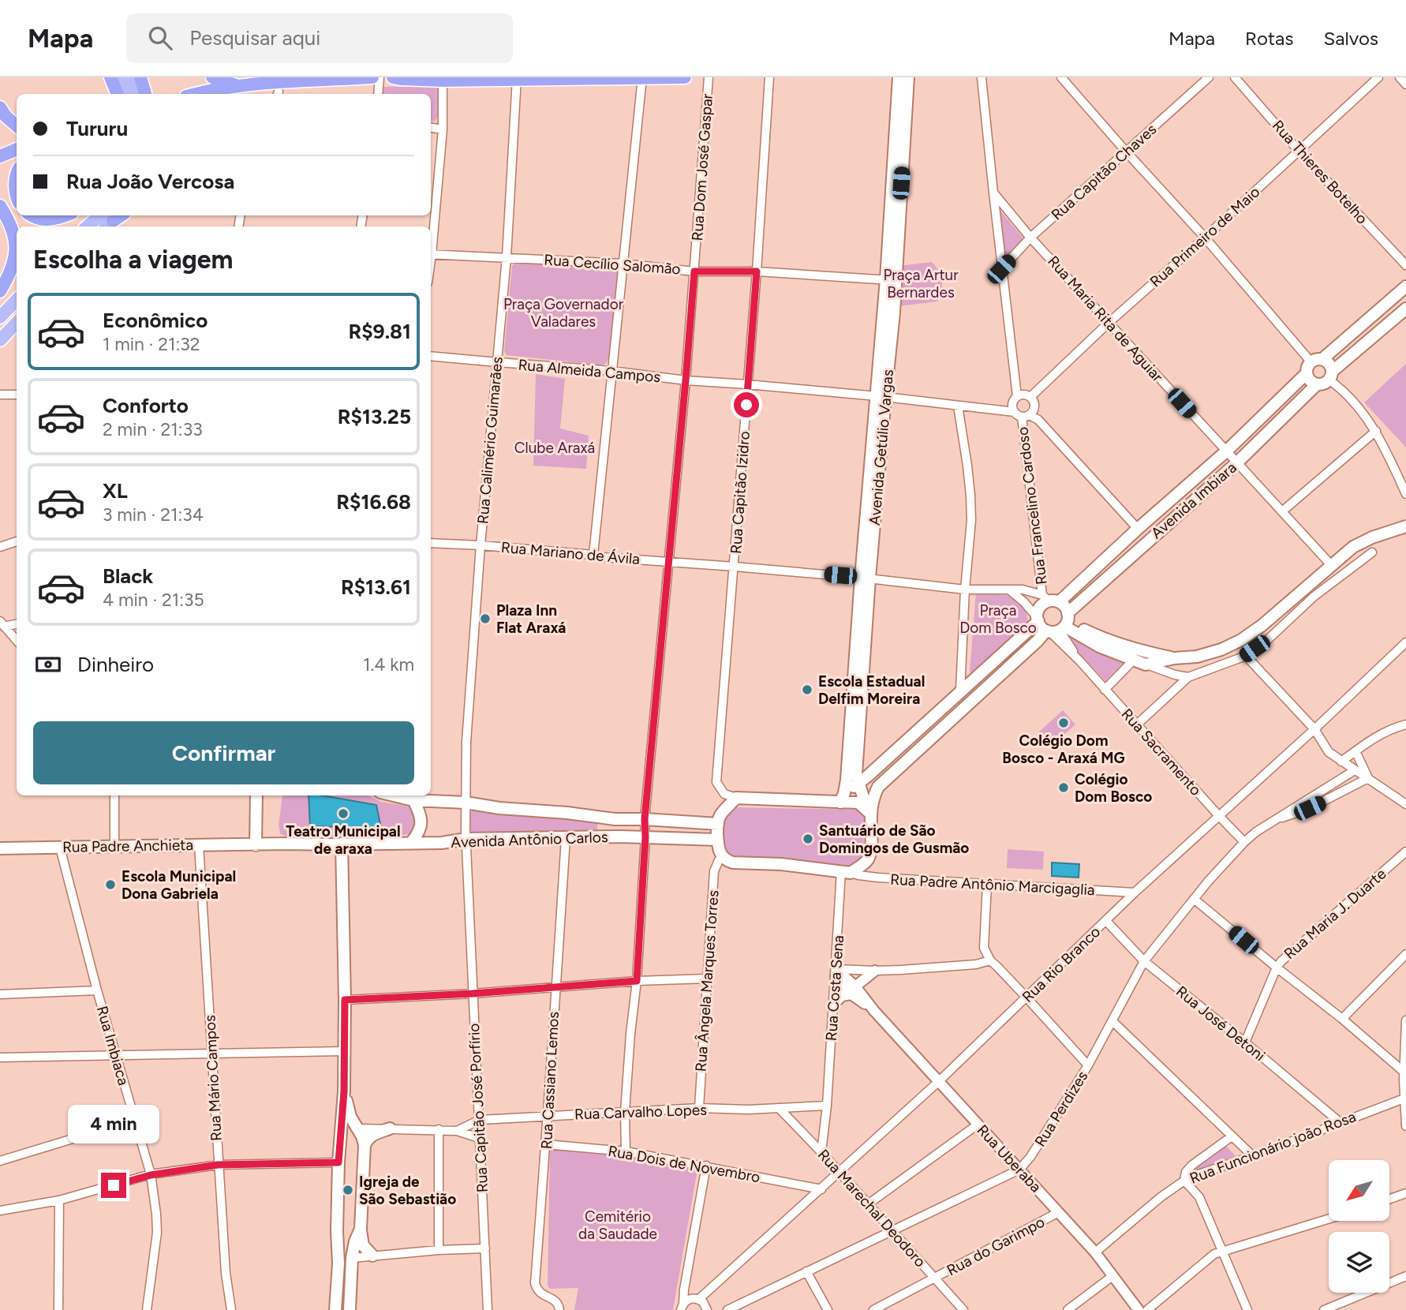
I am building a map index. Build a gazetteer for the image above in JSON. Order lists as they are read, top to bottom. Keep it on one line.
{"streets":{"main road":["Avenida Getúlio Vargas","Avenida Imbiara","Avenida Antônio Carlos","Rua Padre Anchieta"],"street":["Rua Dom José Gaspar","Rua Capitão Chaves","Rua Thieres Botelho","Rua Primeiro de Maio","Rua Cecílio Salomão","Rua Maria Rita de Aguiar","Rua Almeida Campos","Rua Calimério Guimarães","Rua Capitão Izidro","Rua Francelino Cardoso","Rua Mariano de Ávila","Rua Sacramento","Rua Padre Antônio Marcigaglia","Rua Maria J. Duarte","Rua Rio Branco","Rua Ângela Marques Torres","Rua Costa Sena","Rua José Detoni","Rua Imbiaca","Rua Mário Campos","Rua Cassiano Lemos","Rua Capitão José Porfírio","Rua Perdizes","Rua Carvalho Lopes","Rua Funcionário joão Rosa","Rua Uberaba","Rua Dois de Novembro","Rua Marechal Deodoro","Rua do Garimpo"]},"crossings":[["Rua Dom José Gaspar","Rua Cecílio Salomão"],["Rua Dom José Gaspar","Rua Almeida Campos"],["Rua Dom José Gaspar","Rua Mariano de Ávila"],["Rua Dom José Gaspar","Avenida Antônio Carlos"],["Rua Dom José Gaspar","Rua Carvalho Lopes"],["Rua Dom José Gaspar","Rua Dois de Novembro"],["Rua Capitão Chaves","Rua Maria Rita de Aguiar"],["Rua Thieres Botelho","Rua Primeiro de Maio"],["Rua Primeiro de Maio","Rua Maria Rita de Aguiar"],["Rua Primeiro de Maio","Rua Almeida Campos"],["Rua Primeiro de Maio","Rua Francelino Cardoso"],["Rua Cecílio Salomão","Rua Calimério Guimarães"],["Rua Cecílio Salomão","Avenida Getúlio Vargas"],["Rua Cecílio Salomão","Rua Capitão Izidro"],["Rua Maria Rita de Aguiar","Avenida Imbiara"],["Rua Almeida Campos","Rua Calimério Guimarães"],["Rua Almeida Campos","Avenida Getúlio Vargas"],["Rua Almeida Campos","Rua Capitão Izidro"],["Rua Almeida Campos","Rua Francelino Cardoso"],["Rua Calimério Guimarães","Rua Mariano de Ávila"],["Rua Calimério Guimarães","Avenida Antônio Carlos"],["Rua Calimério Guimarães","Rua Capitão José Porfírio"],["Avenida Getúlio Vargas","Avenida Imbiara"],["Avenida Getúlio Vargas","Rua Mariano de Ávila"],["Rua Capitão Izidro","Rua Mariano de Ávila"],["Avenida Imbiara","Rua Francelino Cardoso"],["Avenida Imbiara","Rua Mariano de Ávila"],["Avenida Imbiara","Rua Sacramento"],["Rua Francelino Cardoso","Rua Mariano de Ávila"],["Rua Francelino Cardoso","Rua Sacramento"],["Rua Mariano de Ávila","Rua Sacramento"],["Rua Sacramento","Rua Rio Branco"],["Rua Sacramento","Rua Perdizes"],["Avenida Antônio Carlos","Rua Padre Anchieta"],["Avenida Antônio Carlos","Rua Cassiano Lemos"],["Avenida Antônio Carlos","Rua Capitão José Porfírio"],["Rua Padre Anchieta","Rua Imbiaca"],["Rua Padre Anchieta","Rua Mário Campos"],["Rua Padre Antônio Marcigaglia","Rua Rio Branco"],["Rua Padre Antônio Marcigaglia","Rua Costa Sena"],["Rua Maria J. Duarte","Rua José Detoni"],["Rua Rio Branco","Rua José Detoni"],["Rua Rio Branco","Rua Uberaba"],["Rua Rio Branco","Rua Dois de Novembro"],["Rua Rio Branco","Rua Marechal Deodoro"],["Rua Ângela Marques Torres","Rua Carvalho Lopes"],["Rua Costa Sena","Rua Carvalho Lopes"],["Rua Costa Sena","Rua Uberaba"],["Rua Costa Sena","Rua Marechal Deodoro"],["Rua José Detoni","Rua Perdizes"],["Rua José Detoni","Rua Funcionário joão Rosa"],["Rua Cassiano Lemos","Rua Carvalho Lopes"],["Rua Cassiano Lemos","Rua Dois de Novembro"],["Rua Capitão José Porfírio","Rua Carvalho Lopes"],["Rua Perdizes","Rua Uberaba"],["Rua Perdizes","Rua Marechal Deodoro"],["Rua Carvalho Lopes","Rua Marechal Deodoro"],["Rua Funcionário joão Rosa","Rua Uberaba"],["Rua Uberaba","Rua do Garimpo"],["Rua Marechal Deodoro","Rua do Garimpo"]],"parks":["Praça Artur Bernardes","Praça Governador Valadares","Clube Araxá","Praça Dom Bosco","Cemitério da Saudade"],"places":["Plaza Inn Flat Araxá","Escola Estadual Delfim Moreira","Colégio Dom Bosco - Araxá MG","Colégio Dom Bosco","Teatro Municipal de araxa","Santuário de São Domingos de Gusmão","Escola Municipal Dona Gabriela","Igreja de São Sebastião"],"north":"bottom left","page":{"header":"Mapa","search":"Pesquisar aqui","nav":["Mapa","Rotas","Salvos"],"banner":["Tururu","Rua João Vercosa"],"heading":"Escolha a viagem","list":[{"name":"Econômico","note":"1 min · 21:32","value":"R$9.81"},{"name":"Conforto","note":"2 min · 21:33","value":"R$13.25"},{"name":"XL","note":"3 min · 21:34","value":"R$16.68"},{"name":"Black","note":"4 min · 21:35","value":"R$13.61"}],"pay":["Dinheiro","1.4 km"],"buttons":"Confirmar","bubble":"4 min"}}
